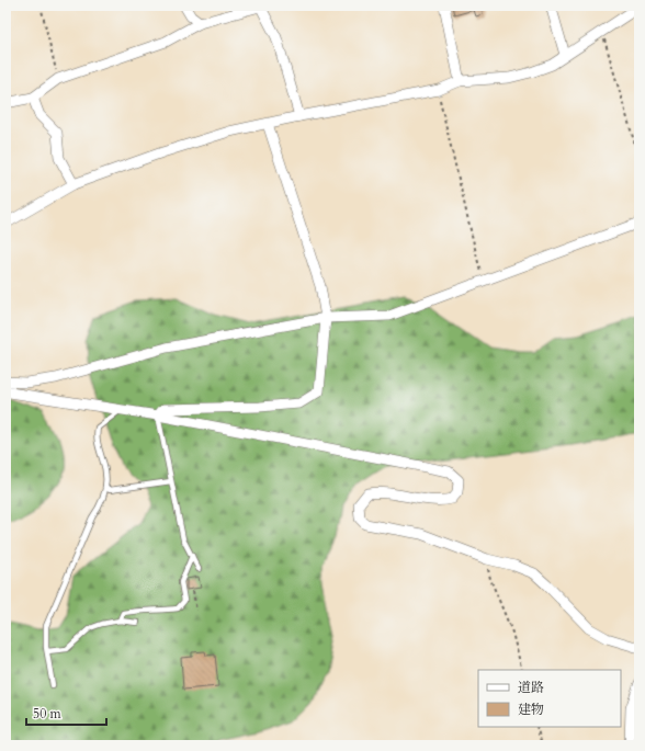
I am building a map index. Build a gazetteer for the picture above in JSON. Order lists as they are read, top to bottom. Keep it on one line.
{"legend":["道路","建物"],"scale_bar":"50 m"}
